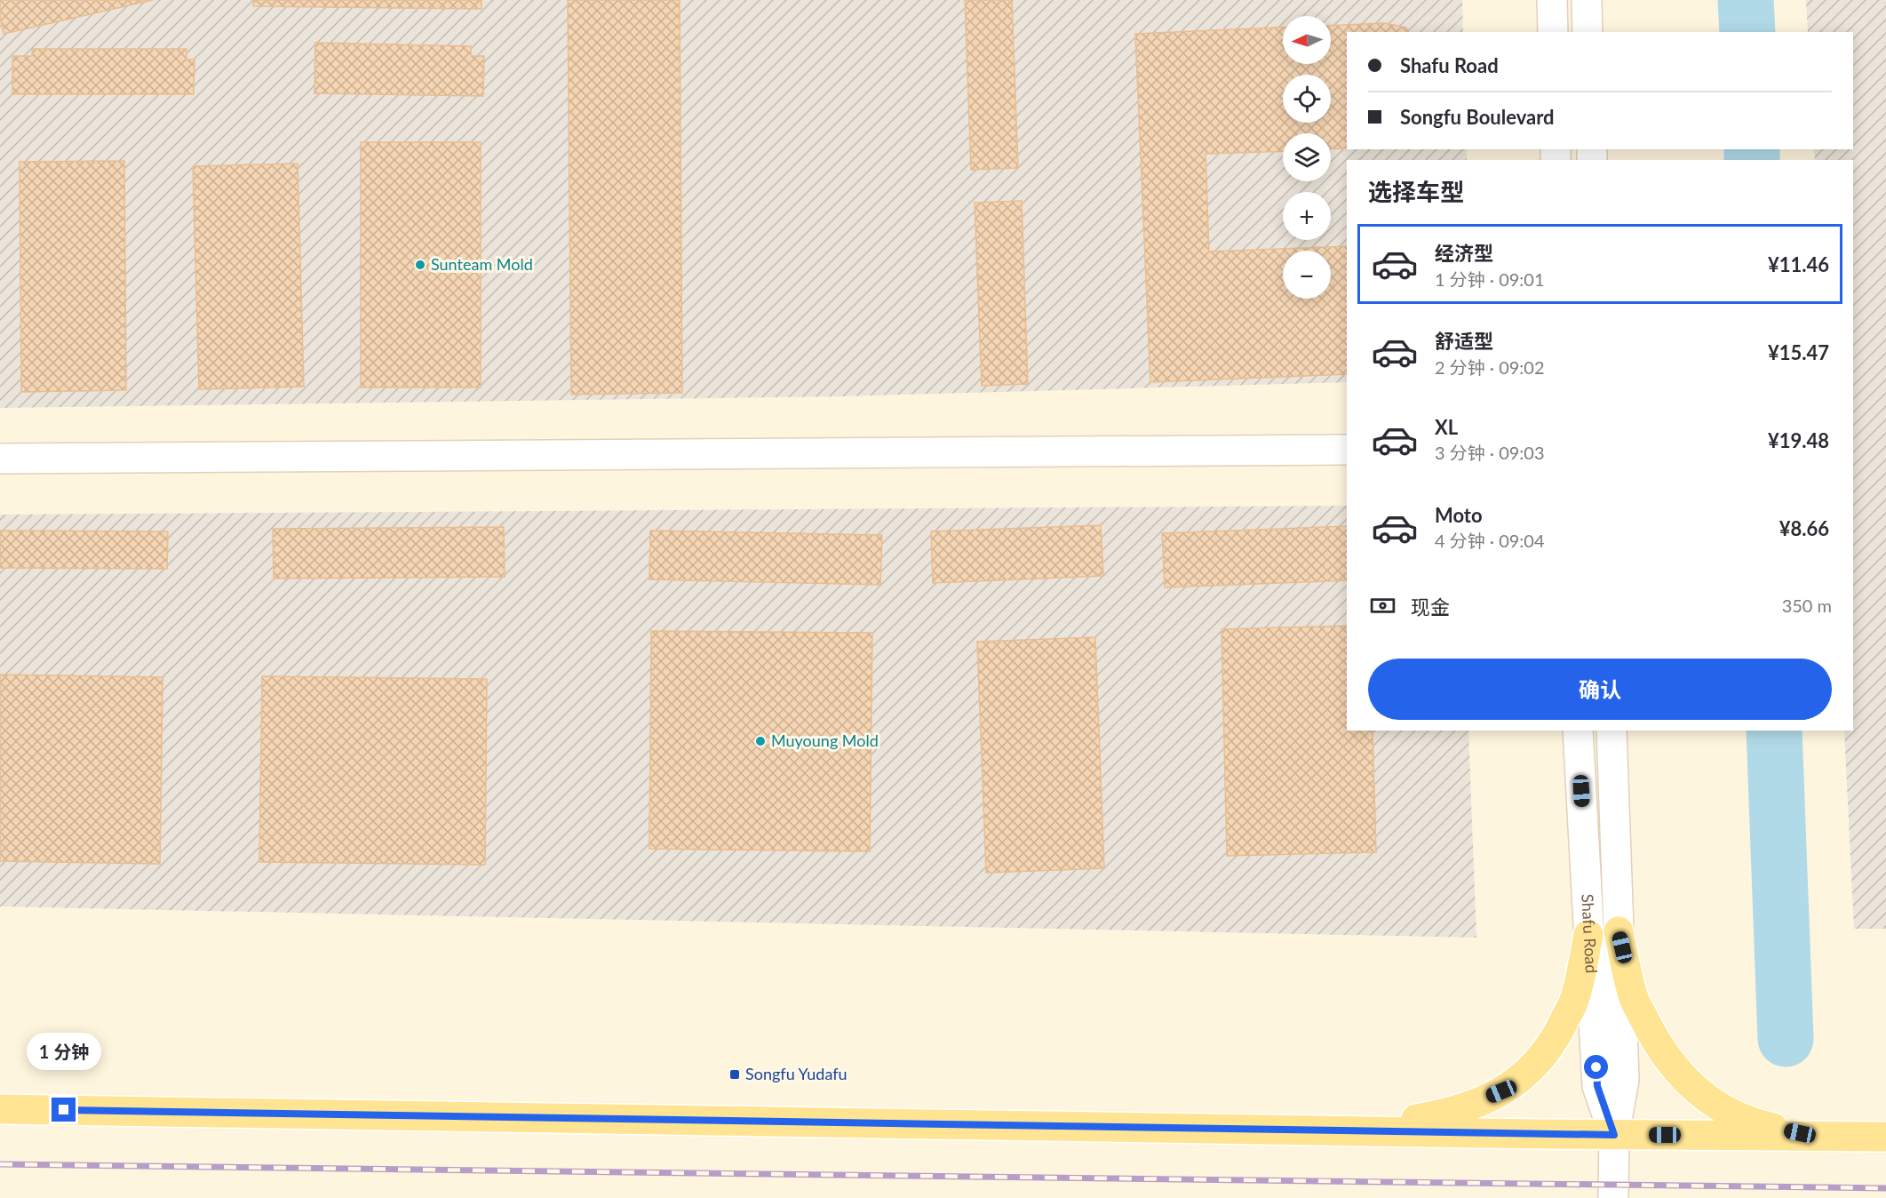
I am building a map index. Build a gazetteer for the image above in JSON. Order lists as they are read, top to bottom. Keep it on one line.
{"streets":{"street":["Shafu Road"]},"places":{"other":["Sunteam Mold","Muyoung Mold"],"transit":["Songfu Yudafu"]},"north":"left","page":{"map_buttons":["+","−"],"banner":["Shafu Road","Songfu Boulevard"],"heading":"选择车型","list":[{"name":"经济型","note":"1 分钟 · 09:01","value":"¥11.46"},{"name":"舒适型","note":"2 分钟 · 09:02","value":"¥15.47"},{"name":"XL","note":"3 分钟 · 09:03","value":"¥19.48"},{"name":"Moto","note":"4 分钟 · 09:04","value":"¥8.66"}],"pay":["现金","350 m"],"buttons":"确认","bubble":"1 分钟"}}
